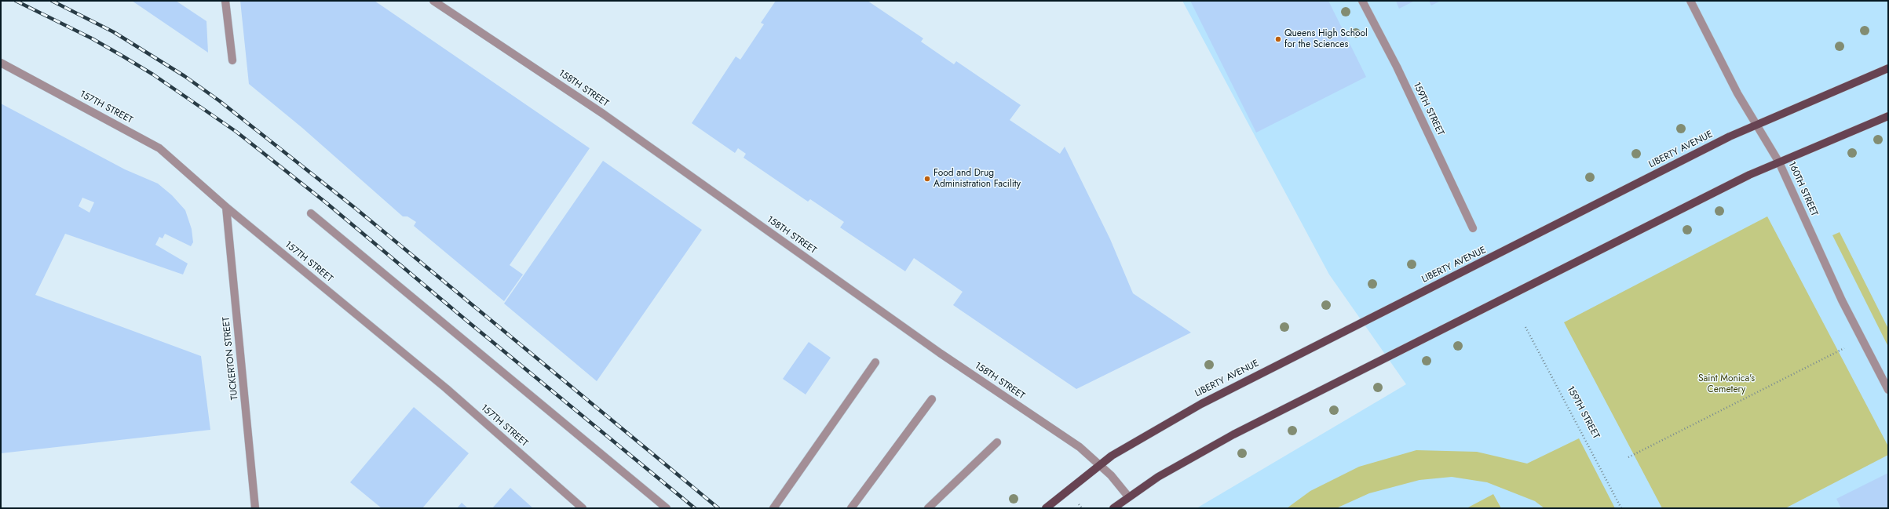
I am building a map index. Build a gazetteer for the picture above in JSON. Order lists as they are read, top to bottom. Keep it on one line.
{"streets":{"main road":["LIBERTY AVENUE"],"street":["158TH STREET","157TH STREET","159TH STREET","160TH STREET","TUCKERTON STREET"]},"crossings":[["158TH STREET","LIBERTY AVENUE"],["157TH STREET","TUCKERTON STREET"],["LIBERTY AVENUE","160TH STREET"]],"parks":["Saint Monica's Cemetery"],"places":["Queens High School for the Sciences","Food and Drug Administration Facility"]}
